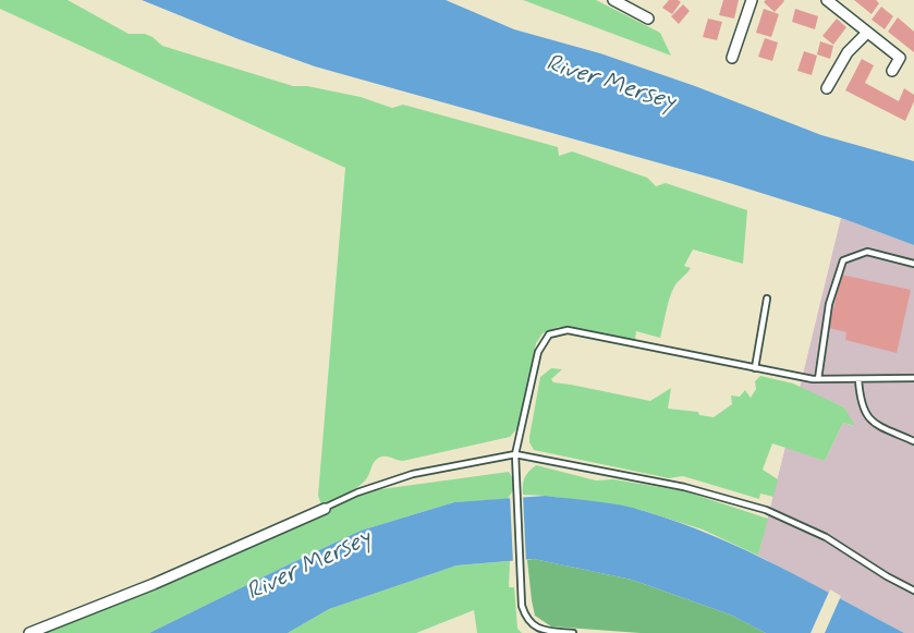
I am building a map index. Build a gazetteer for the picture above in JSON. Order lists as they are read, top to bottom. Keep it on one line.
{"water":["River Mersey"]}
